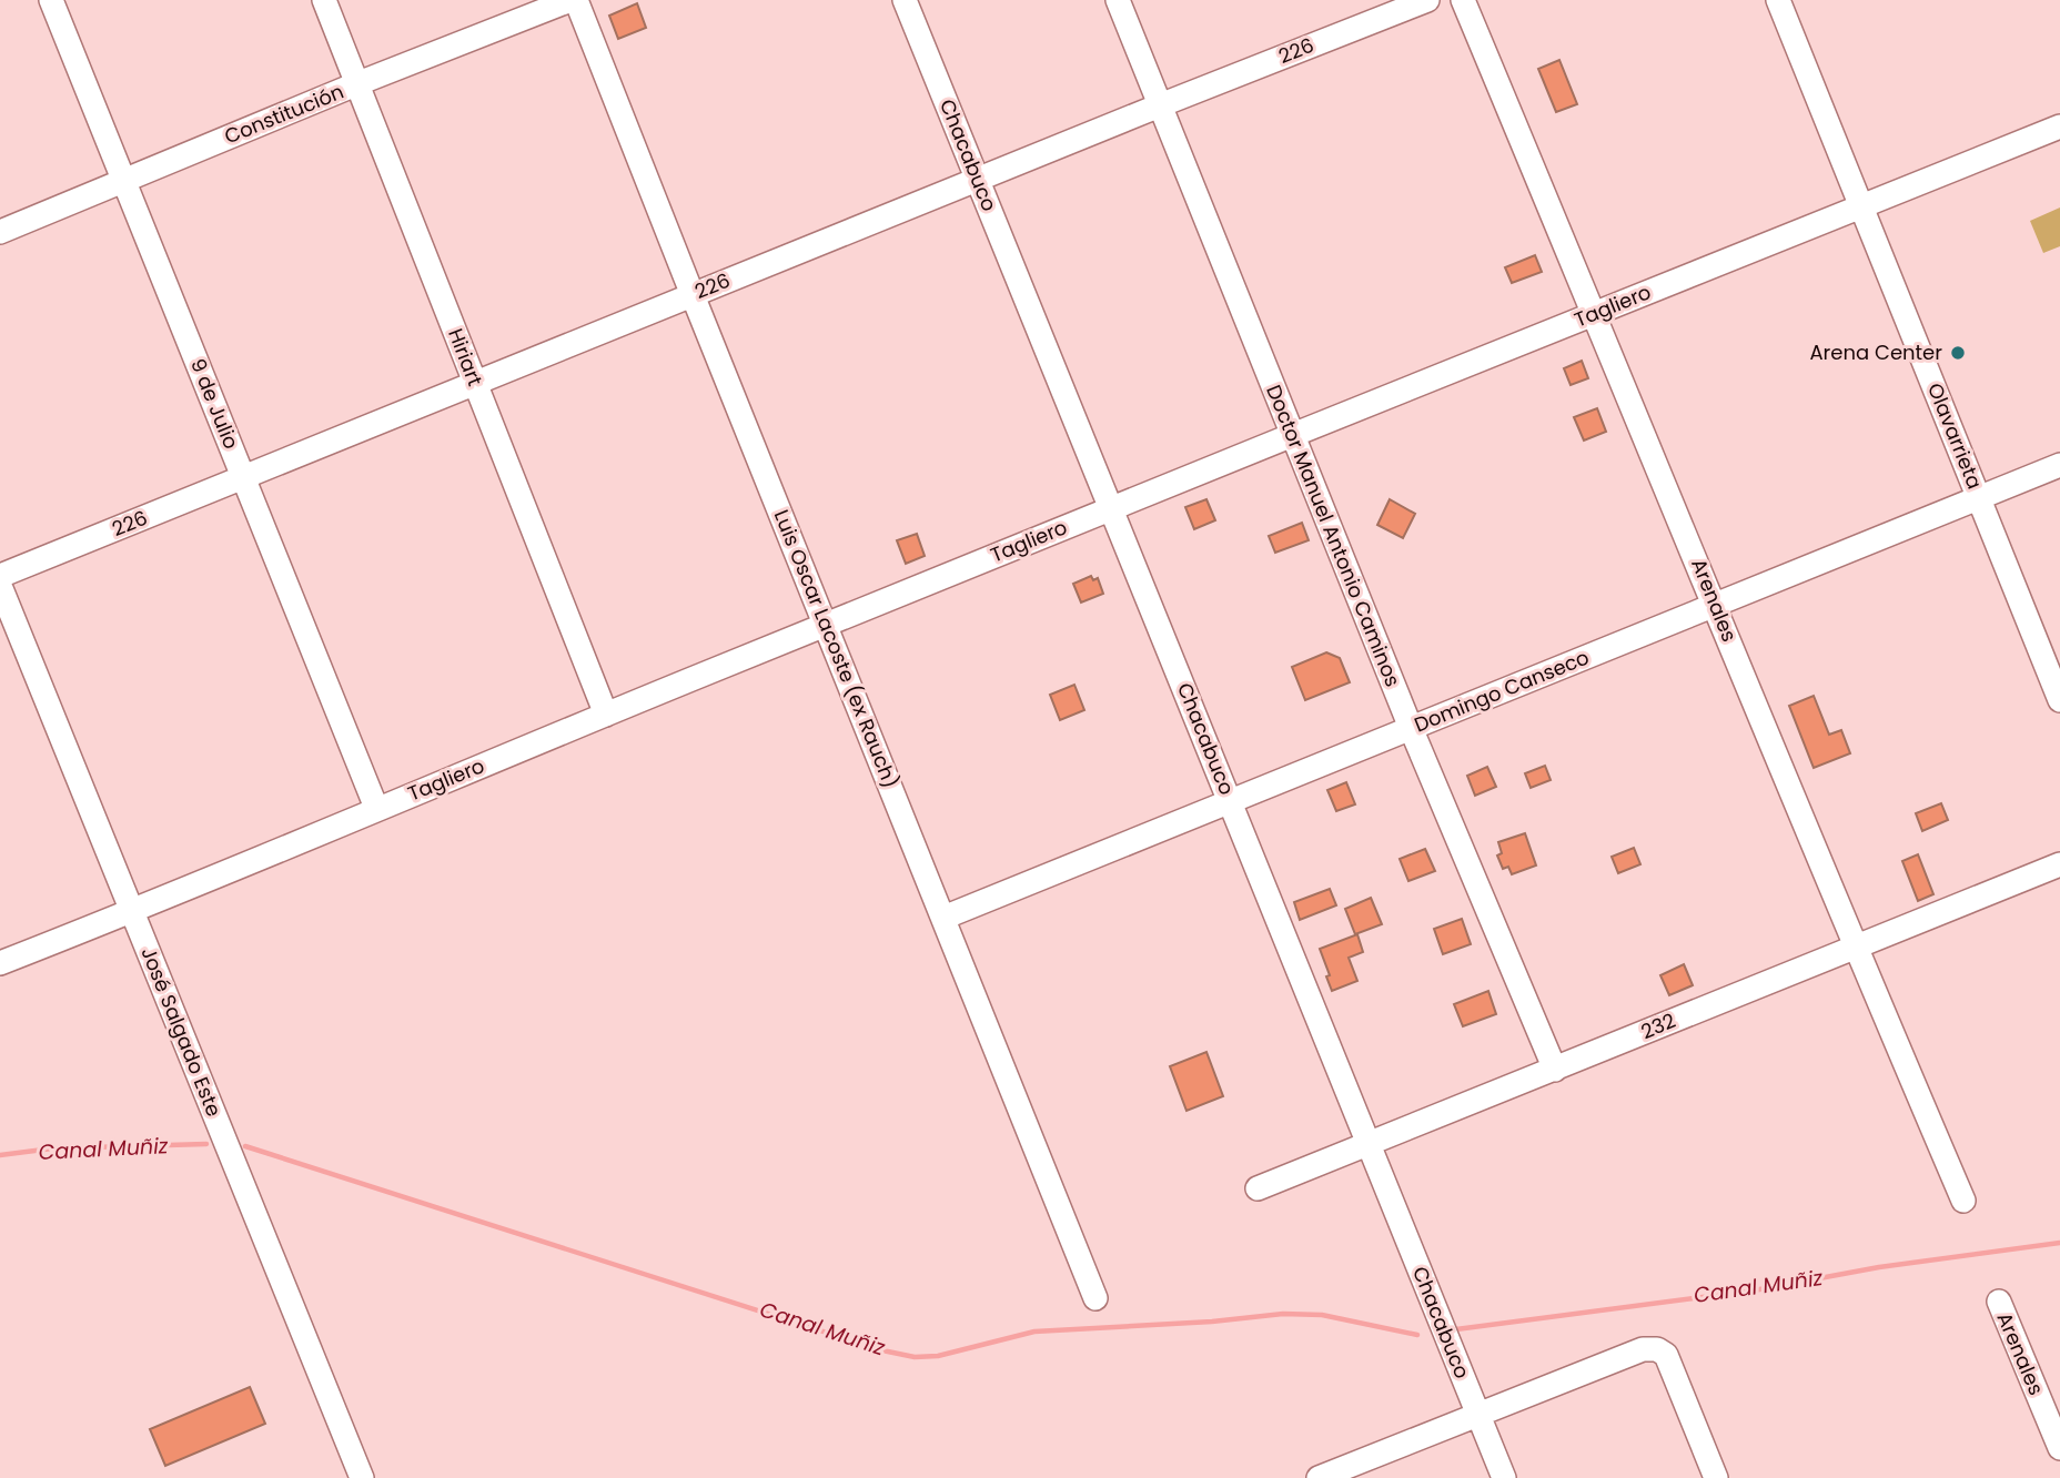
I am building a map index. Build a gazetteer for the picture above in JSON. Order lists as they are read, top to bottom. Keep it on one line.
{"streets":{"street":["226","Constitución","Chacabuco","Tagliero","Hiriart","9 de Julio","Olavarrieta","Doctor Manuel Antonio Caminos","Arenales","Luis Oscar Lacoste (ex Rauch)","Domingo Canseco","232","José Salgado Este"]},"crossings":[["226","Chacabuco"],["226","Hiriart"],["226","9 de Julio"],["226","Doctor Manuel Antonio Caminos"],["226","Luis Oscar Lacoste (ex Rauch)"],["Constitución","Hiriart"],["Constitución","9 de Julio"],["Chacabuco","Tagliero"],["Chacabuco","Domingo Canseco"],["Chacabuco","232"],["Tagliero","Hiriart"],["Tagliero","9 de Julio"],["Tagliero","Olavarrieta"],["Tagliero","Doctor Manuel Antonio Caminos"],["Tagliero","Arenales"],["Tagliero","Luis Oscar Lacoste (ex Rauch)"],["Tagliero","José Salgado Este"],["Olavarrieta","Domingo Canseco"],["Doctor Manuel Antonio Caminos","Domingo Canseco"],["Doctor Manuel Antonio Caminos","232"],["Arenales","Domingo Canseco"],["Arenales","232"],["Luis Oscar Lacoste (ex Rauch)","Domingo Canseco"]],"water":["Canal Muñiz"],"places":["Arena Center"]}
